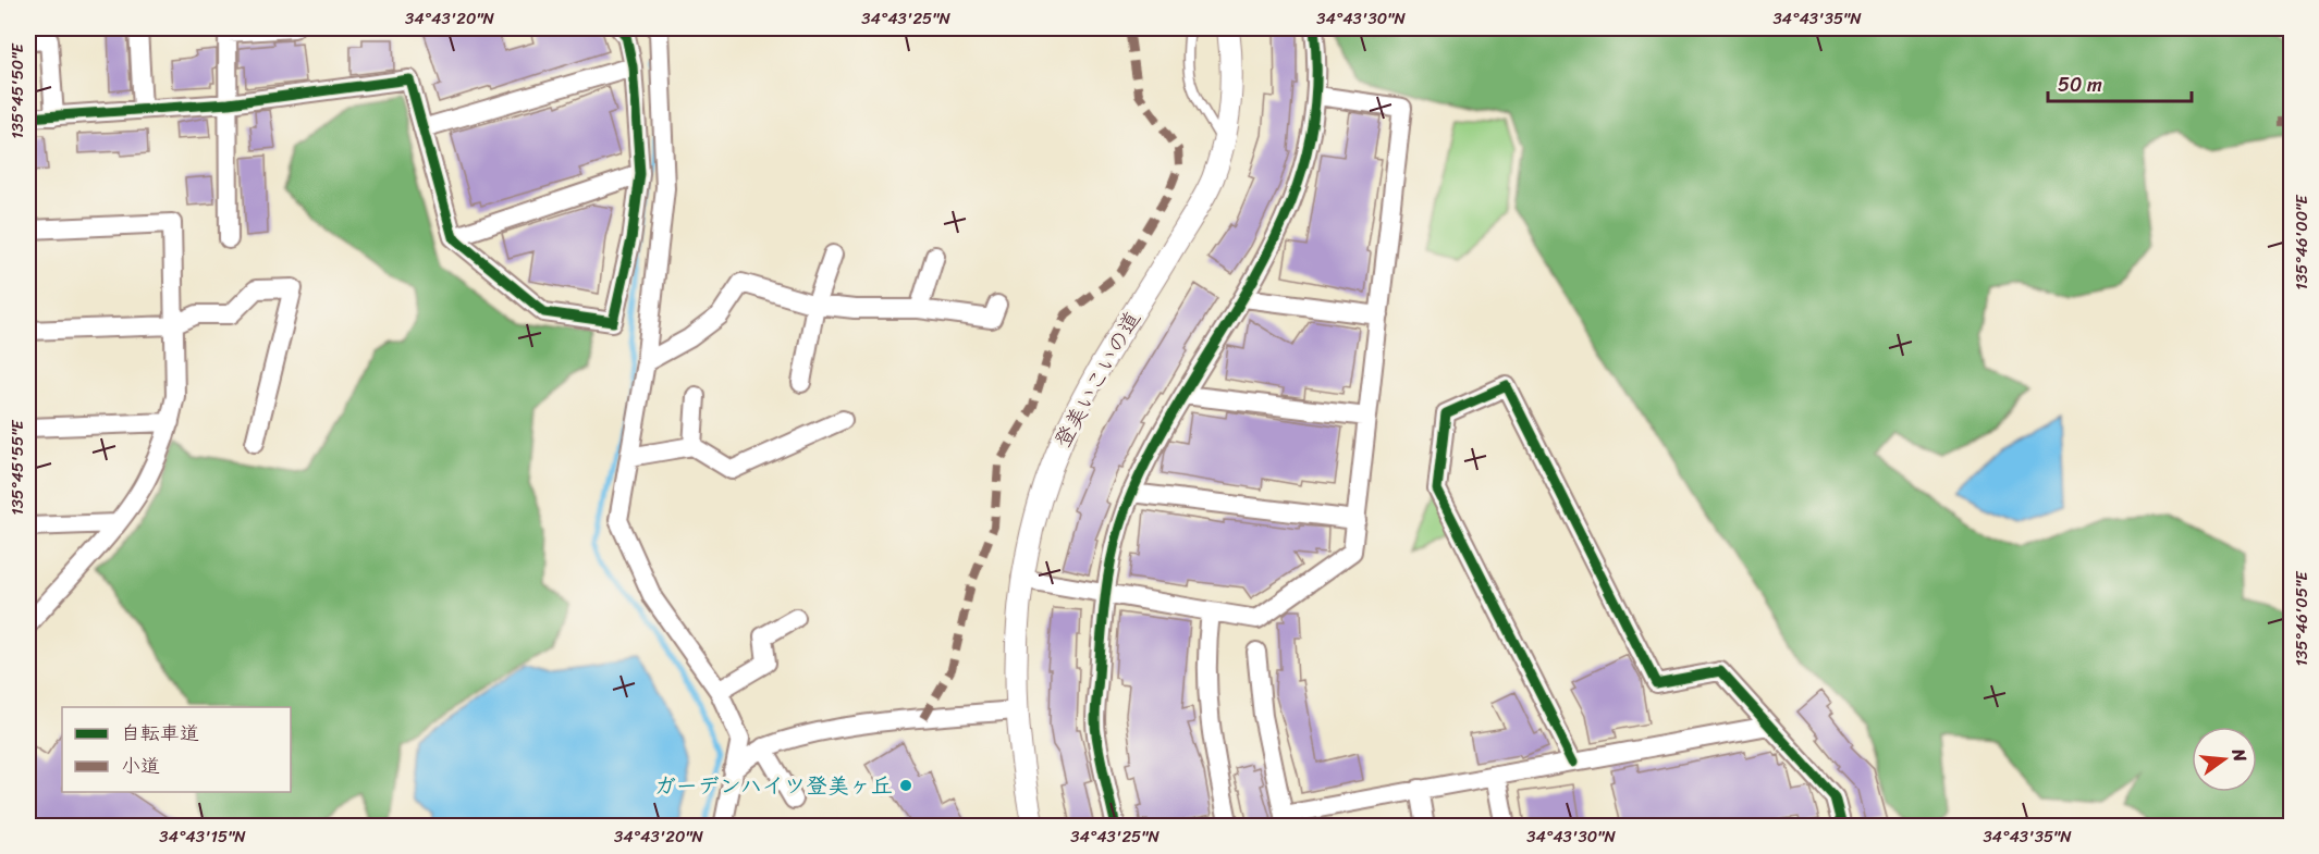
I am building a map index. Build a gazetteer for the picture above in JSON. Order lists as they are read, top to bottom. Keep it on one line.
{"streets":{"street":["登美いこいの道"]},"places":["ガーデンハイツ登美ヶ丘"],"legend":["自転車道","小道"],"scale_bar":"50 m","north":"right","coordinates":["34°43'20\"N","34°43'25\"N","34°43'30\"N","34°43'35\"N","135°45'50\"E","135°46'00\"E","135°45'55\"E","135°46'05\"E","34°43'15\"N"]}
